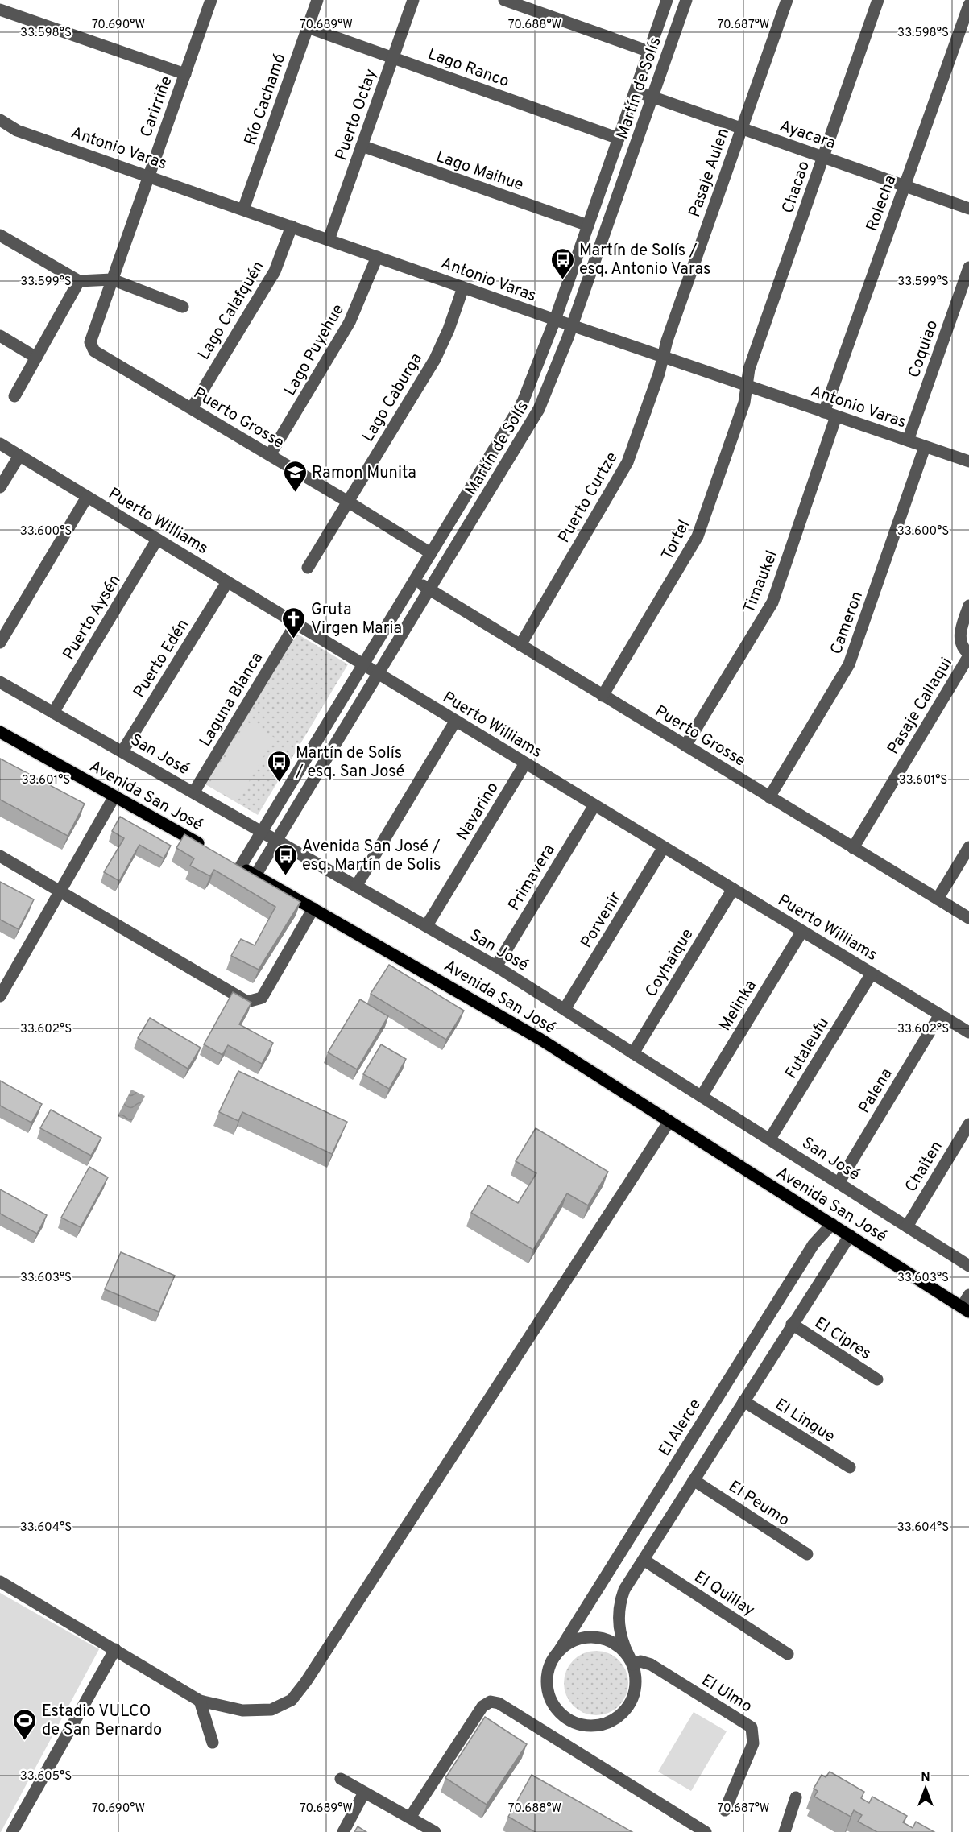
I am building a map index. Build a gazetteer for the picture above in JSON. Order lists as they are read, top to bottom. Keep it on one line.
{"streets":{"main road":["Avenida San José"],"street":["Lago Ranco","Martín de Solís","Río Cachamó","Carirriñe","Puerto Octay","Ayacara","Antonio Varas","Lago Maihue","Pasaje Aulen","Chacao","Rolecha","Lago Calafquén","Coquiao","Lago Puyehue","Lago Caburga","Puerto Grosse","Puerto Curtze","Puerto Williams","Tortel","Timaukel","Puerto Aysén","Cameron","Puerto Edén","Laguna Blanca","Pasaje Callaqui","San José","Navarino","Primavera","Porvenir","Coyhaique","Melinka","Futaleufu","Palena","Chaiten","El Cipres","El Lingue","El Alerce","El Peumo","El Quillay","El Ulmo"]},"crossings":[["Lago Ranco","Martín de Solís"],["Lago Ranco","Río Cachamó"],["Lago Ranco","Puerto Octay"],["Martín de Solís","Ayacara"],["Martín de Solís","Antonio Varas"],["Martín de Solís","Lago Maihue"],["Martín de Solís","Puerto Grosse"],["Martín de Solís","Puerto Williams"],["Martín de Solís","San José"],["Martín de Solís","Avenida San José"],["Río Cachamó","Antonio Varas"],["Carirriñe","Antonio Varas"],["Carirriñe","Puerto Grosse"],["Puerto Octay","Antonio Varas"],["Puerto Octay","Lago Maihue"],["Ayacara","Pasaje Aulen"],["Ayacara","Chacao"],["Ayacara","Rolecha"],["Antonio Varas","Pasaje Aulen"],["Antonio Varas","Chacao"],["Antonio Varas","Rolecha"],["Antonio Varas","Lago Calafquén"],["Antonio Varas","Coquiao"],["Antonio Varas","Lago Puyehue"],["Antonio Varas","Lago Caburga"],["Antonio Varas","Puerto Curtze"],["Antonio Varas","Tortel"],["Antonio Varas","Timaukel"],["Antonio Varas","Cameron"],["Pasaje Aulen","Puerto Curtze"],["Chacao","Tortel"],["Rolecha","Timaukel"],["Lago Calafquén","Puerto Grosse"],["Lago Puyehue","Puerto Grosse"],["Lago Caburga","Puerto Grosse"],["Puerto Grosse","Puerto Curtze"],["Puerto Grosse","Tortel"],["Puerto Grosse","Timaukel"],["Puerto Grosse","Cameron"],["Puerto Grosse","Pasaje Callaqui"],["Puerto Williams","Puerto Aysén"],["Puerto Williams","Puerto Edén"],["Puerto Williams","Laguna Blanca"],["Puerto Williams","Navarino"],["Puerto Williams","Primavera"],["Puerto Williams","Porvenir"],["Puerto Williams","Coyhaique"],["Puerto Williams","Melinka"],["Puerto Williams","Futaleufu"],["Puerto Williams","Palena"],["Puerto Aysén","San José"],["Puerto Edén","San José"],["Laguna Blanca","San José"],["San José","Navarino"],["San José","Primavera"],["San José","Porvenir"],["San José","Coyhaique"],["San José","Melinka"],["San José","Futaleufu"],["San José","Palena"],["San José","Chaiten"],["Avenida San José","El Alerce"],["El Cipres","El Alerce"],["El Lingue","El Alerce"],["El Alerce","El Peumo"],["El Alerce","El Quillay"],["El Alerce","El Ulmo"]],"places":{"bus stop":["Martín de Solís / esq. Antonio Varas","Martín de Solís / esq. San José","Avenida San José / esq. Martín de Solis"],"school or university":["Ramon Munita"],"church":["Gruta Virgen Maria"],"sports":["Estadio VULCO de San Bernardo"]},"north":"top","coordinates":["70.690°W","70.689°W","70.688°W","70.687°W","33.598°S","33.599°S","33.600°S","33.601°S","33.602°S","33.603°S","33.604°S","33.605°S"]}
